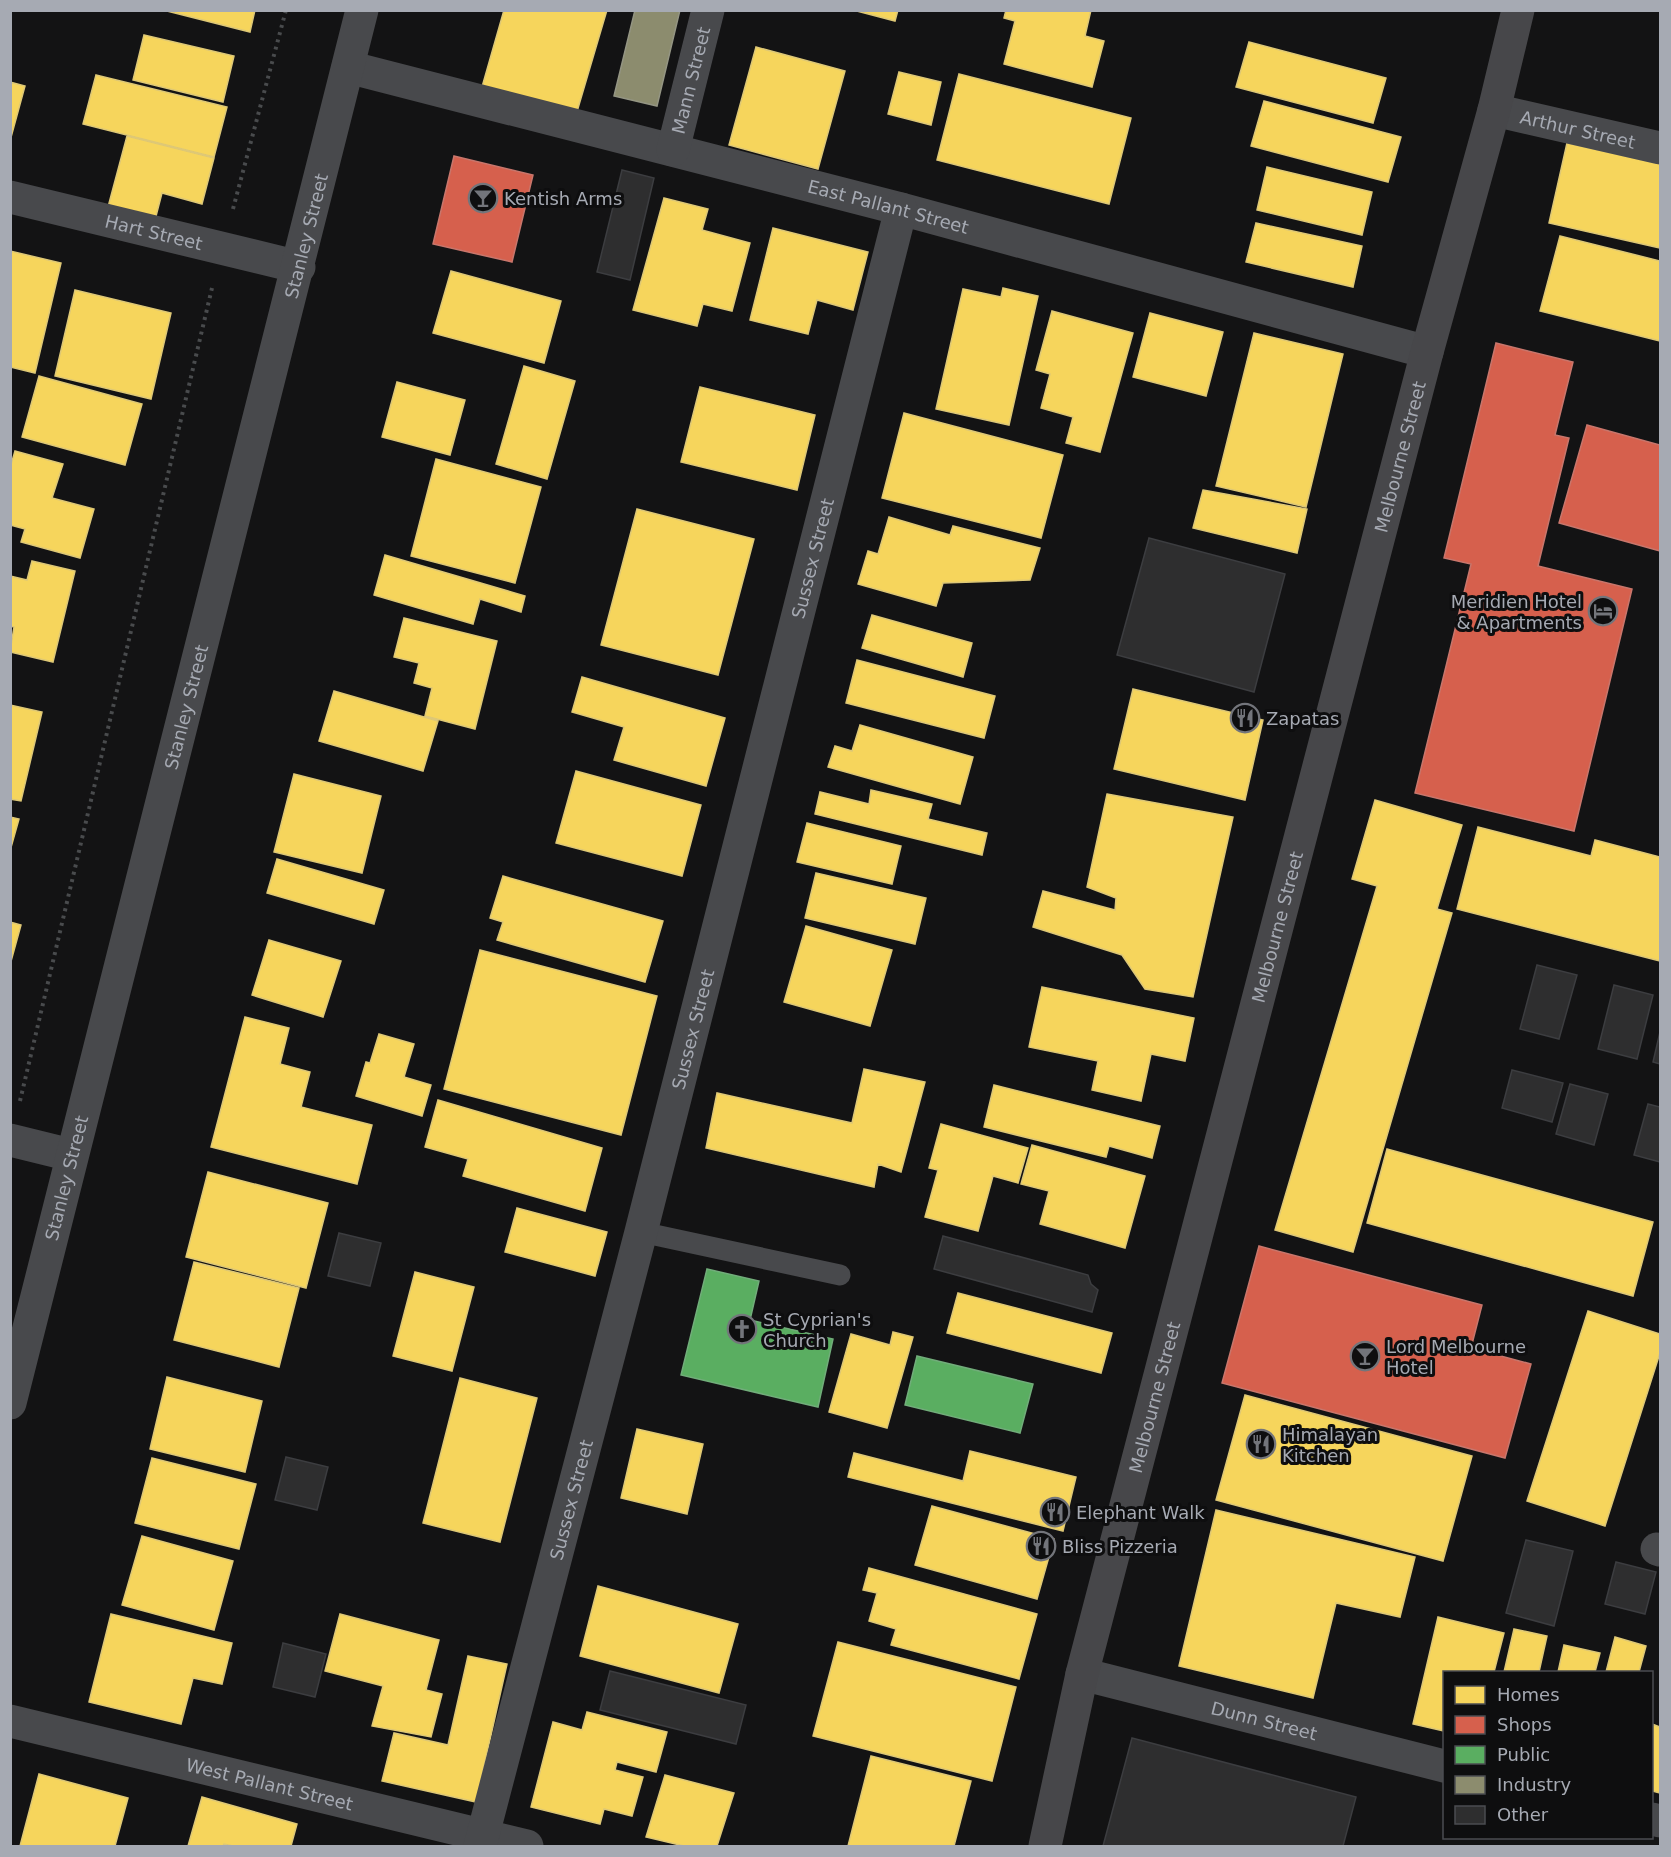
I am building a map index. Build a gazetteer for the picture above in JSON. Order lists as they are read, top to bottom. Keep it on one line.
{"streets":{"main road":["Melbourne Street"],"street":["Mann Street","Arthur Street","East Pallant Street","Hart Street","Stanley Street","Sussex Street","Dunn Street","West Pallant Street"]},"crossings":[["Mann Street","East Pallant Street"],["Arthur Street","Melbourne Street"],["East Pallant Street","Stanley Street"],["East Pallant Street","Melbourne Street"],["East Pallant Street","Sussex Street"],["Hart Street","Stanley Street"],["Melbourne Street","Dunn Street"],["Sussex Street","West Pallant Street"]],"places":{"bar":["Kentish Arms","Lord Melbourne Hotel"],"hotel":["Meridien Hotel & Apartments"],"restaurant":["Zapatas","Himalayan Kitchen","Elephant Walk","Bliss Pizzeria"],"church":["St Cyprian's Church"]},"legend":["Homes","Shops","Public","Industry","Other"]}
